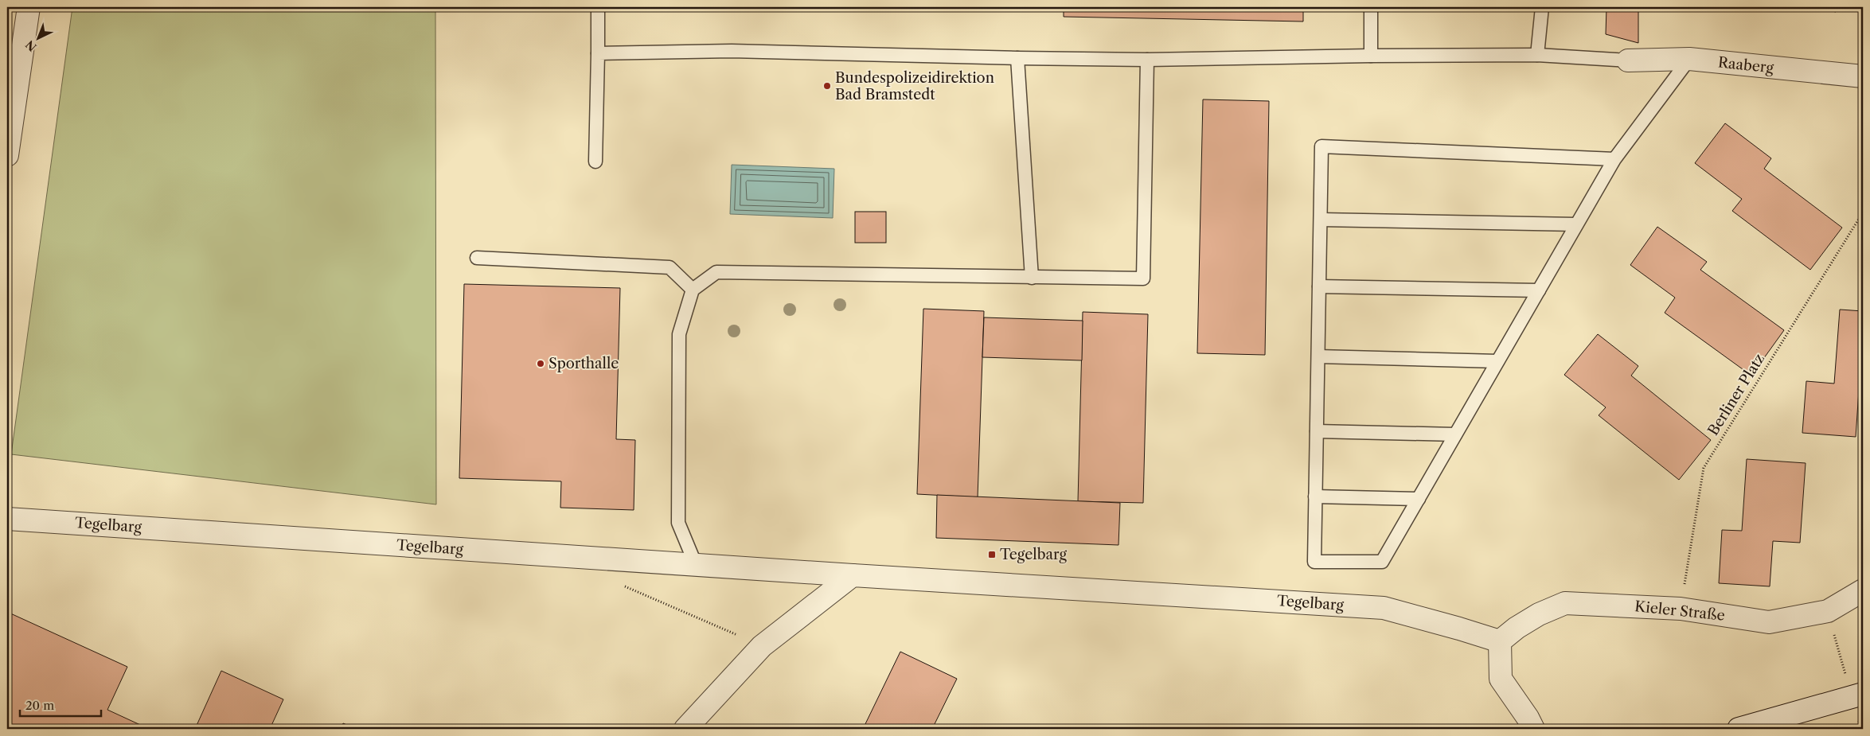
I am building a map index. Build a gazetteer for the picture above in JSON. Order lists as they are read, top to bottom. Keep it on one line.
{"streets":{"street":["Raaberg","Tegelbarg","Kieler Straße"],"path":["Berliner Platz"]},"crossings":[["Berliner Platz","Kieler Straße"],["Tegelbarg","Kieler Straße"]],"places":{"other":["Bundespolizeidirektion Bad Bramstedt","Sporthalle"],"transit":["Tegelbarg"]},"scale_bar":"20 m","north":"bottom left"}
